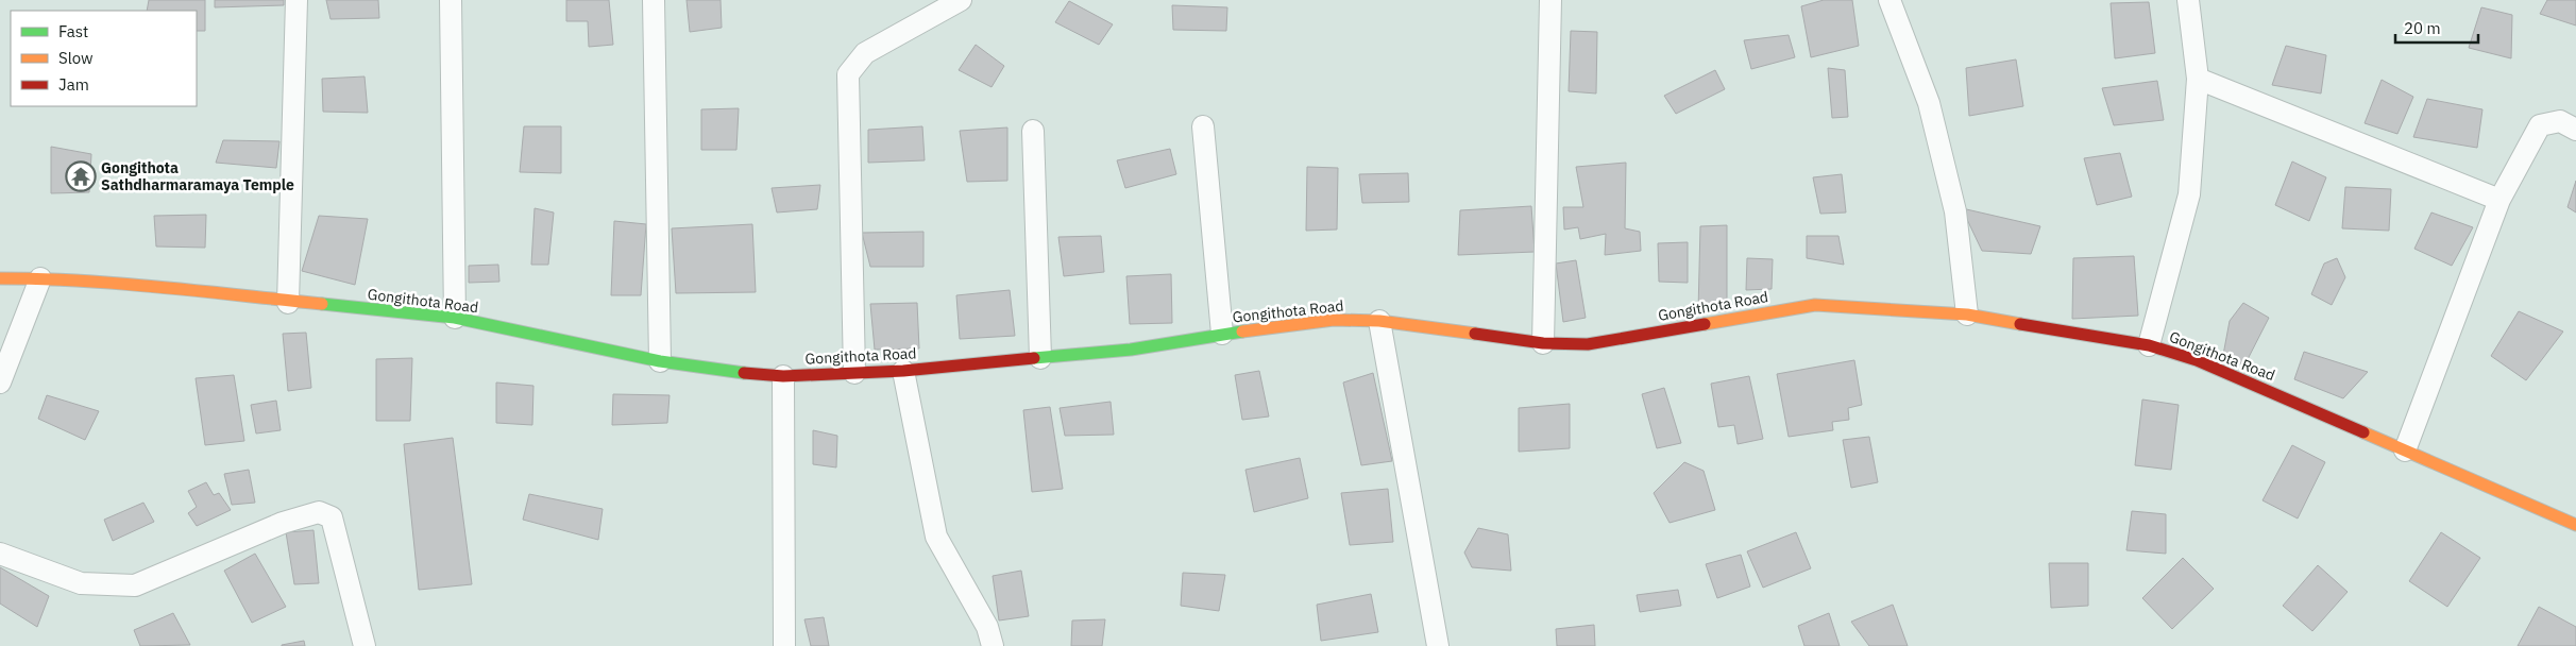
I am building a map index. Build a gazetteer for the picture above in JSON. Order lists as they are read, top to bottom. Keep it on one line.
{"streets":{"street":["Gongithota Road"]},"places":{"temple":["Gongithota Sathdharmaramaya Temple"]},"legend":["Fast","Slow","Jam"],"scale_bar":"20 m"}
